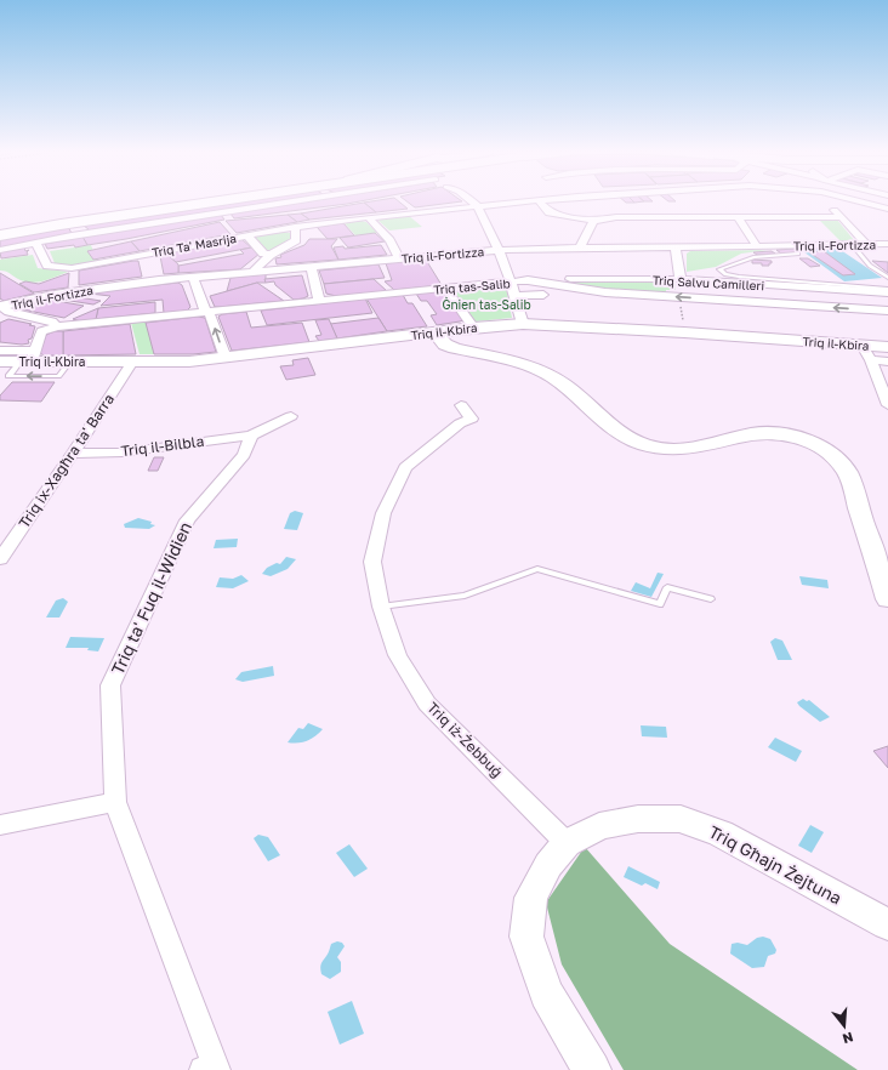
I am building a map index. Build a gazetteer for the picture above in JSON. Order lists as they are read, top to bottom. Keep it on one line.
{"streets":{"street":["Triq Ta' Masrija","Triq il-Fortizza","Triq Salvu Camilleri","Triq tas-Salib","Triq il-Kbira","Triq il-Bilbla","Triq ix-Xagħra ta' Barra","Triq ta' Fuq il-Widien","Triq iż-Żebbuġ","Triq Għajn Żejtuna"]},"crossings":[["Triq Ta' Masrija","Triq il-Fortizza"],["Triq Salvu Camilleri","Triq tas-Salib"],["Triq il-Kbira","Triq ix-Xagħra ta' Barra"],["Triq il-Bilbla","Triq ix-Xagħra ta' Barra"],["Triq il-Bilbla","Triq ta' Fuq il-Widien"],["Triq iż-Żebbuġ","Triq Għajn Żejtuna"]],"parks":["Ġnien tas-Salib"],"north":"bottom"}
